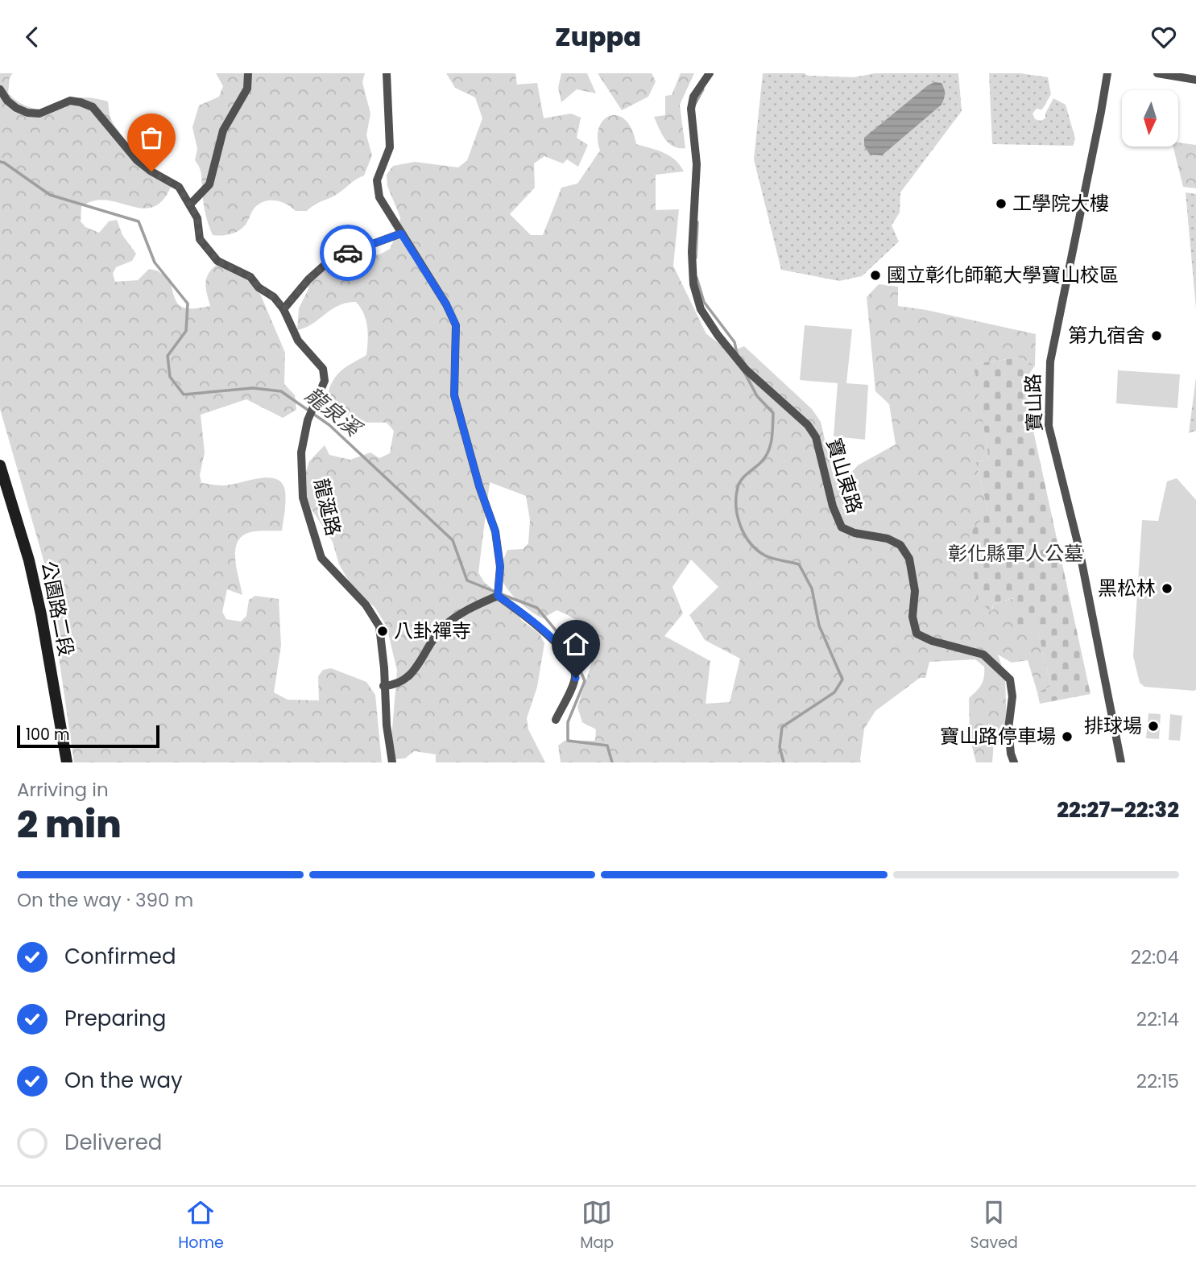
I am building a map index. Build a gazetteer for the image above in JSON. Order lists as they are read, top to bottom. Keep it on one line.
{"streets":{"main road":["公園路二段"],"street":["寶山路","寶山東路","龍涎路"]},"water":["龍泉溪"],"parks":["彰化縣軍人公墓"],"places":["工學院大樓","國立彰化師範大學寶山校區","第九宿舍","黑松林","八卦禪寺","排球場","寶山路停車場"],"scale_bar":"100 m","north":"bottom","page":{"header":"Zuppa","scale":"100 m","heading":["2 min","Arriving in","22:27–22:32"],"bar":"On the way · 390 m","list":[["Confirmed","22:04"],["Preparing","22:14"],["On the way","22:15"],"Delivered"],"tabs":["Home","Map","Saved"]}}
